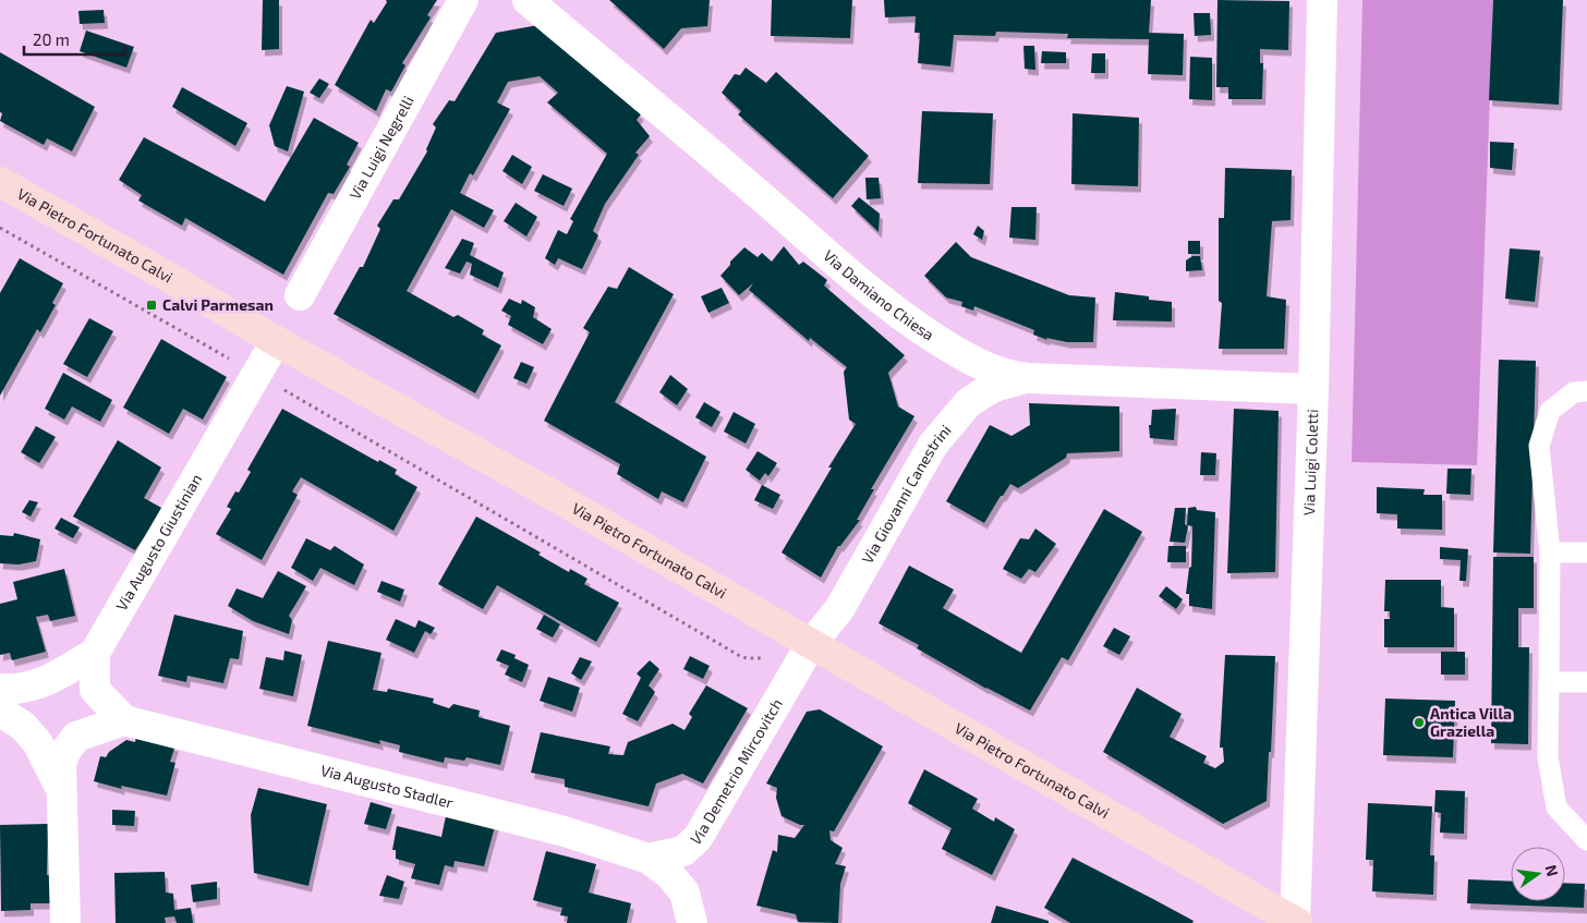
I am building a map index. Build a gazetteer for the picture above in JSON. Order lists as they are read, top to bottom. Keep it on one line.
{"streets":{"street":["Via Luigi Negrelli","Via Pietro Fortunato Calvi","Via Damiano Chiesa","Via Luigi Coletti","Via Giovanni Canestrini","Via Augusto Giustinian","Via Demetrio Mircovitch","Via Augusto Stadler"]},"crossings":[["Via Pietro Fortunato Calvi","Via Luigi Coletti"],["Via Pietro Fortunato Calvi","Via Giovanni Canestrini"],["Via Pietro Fortunato Calvi","Via Augusto Giustinian"],["Via Pietro Fortunato Calvi","Via Demetrio Mircovitch"],["Via Damiano Chiesa","Via Luigi Coletti"],["Via Damiano Chiesa","Via Giovanni Canestrini"],["Via Giovanni Canestrini","Via Demetrio Mircovitch"],["Via Demetrio Mircovitch","Via Augusto Stadler"]],"places":{"transit":["Calvi Parmesan"],"other":["Antica Villa Graziella"]},"scale_bar":"20 m","north":"right"}
